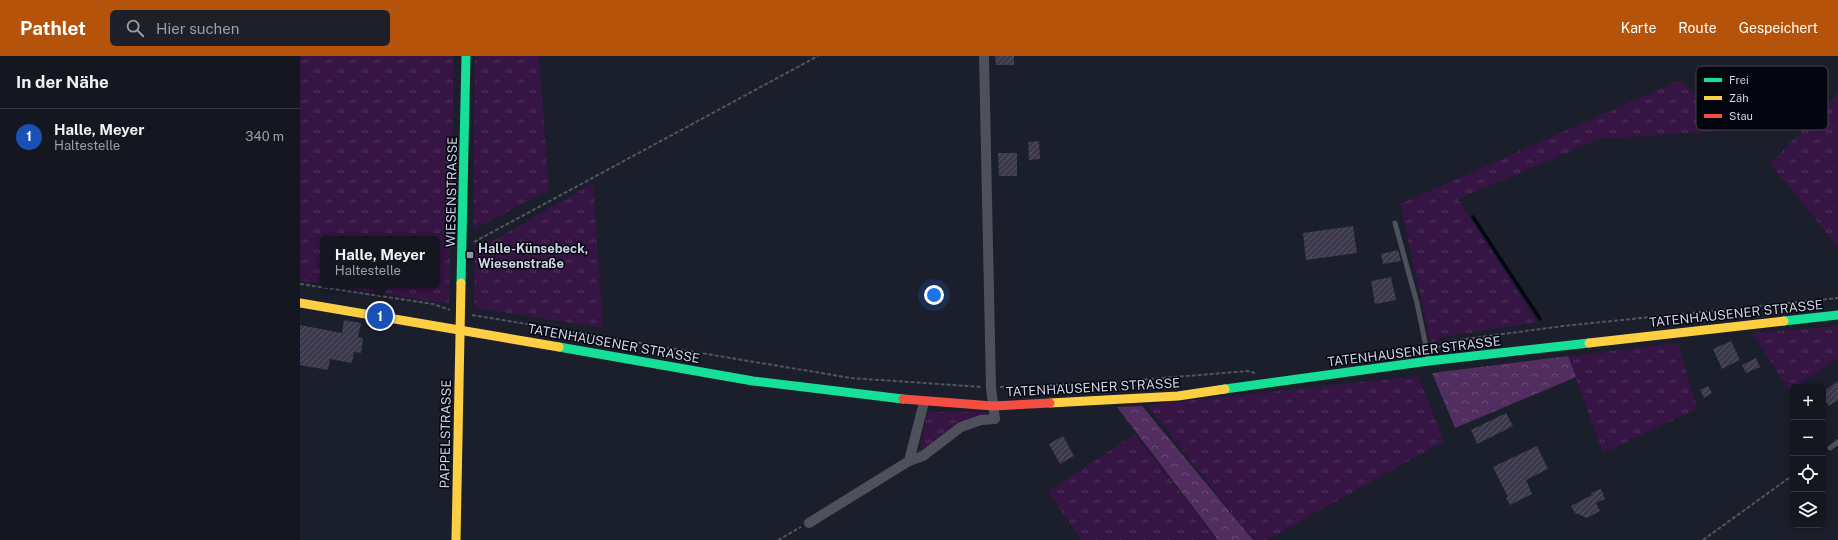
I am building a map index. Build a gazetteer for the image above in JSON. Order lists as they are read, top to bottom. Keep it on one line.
{"streets":{"street":["WIESENSTRASSE","TATENHAUSENER STRASSE","PAPPELSTRASSE"]},"crossings":[["WIESENSTRASSE","TATENHAUSENER STRASSE"],["WIESENSTRASSE","PAPPELSTRASSE"],["TATENHAUSENER STRASSE","PAPPELSTRASSE"]],"places":{"transit":["Halle-Künsebeck, Wiesenstraße"]},"legend":["Frei","Zäh","Stau"],"page":{"header":"Pathlet","search":"Hier suchen","nav":["Karte","Route","Gespeichert"],"heading":"In der Nähe","list":[{"mark":"1","name":"Halle, Meyer","note":"Haltestelle","value":"340 m"}],"popup":["Halle, Meyer","Haltestelle"],"pins":"1","map_buttons":["+","−"]}}
